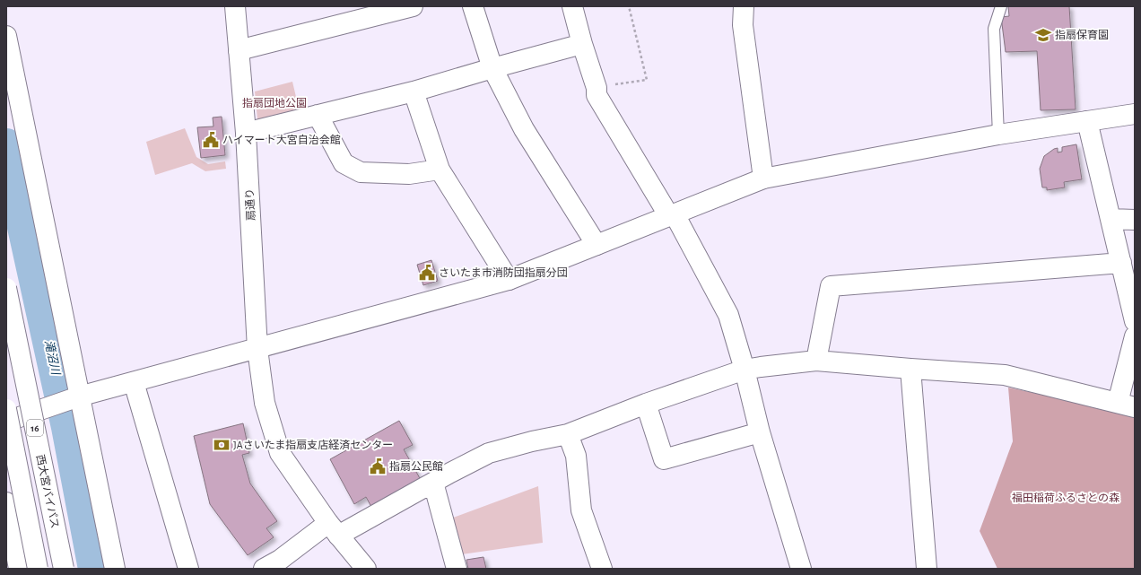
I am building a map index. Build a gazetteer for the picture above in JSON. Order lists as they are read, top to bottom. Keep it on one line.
{"streets":{"main road":["扇通り","16","西大宮バイパス"]},"water":["滝沼川"],"parks":["指扇団地公園","福田稲荷ふるさとの森"],"places":{"school or university":["指扇保育園"],"public building":["ハイマート大宮自治会館","さいたま市消防団指扇分団","指扇公民館"],"bank":["JAさいたま指扇支店経済センター"]}}
